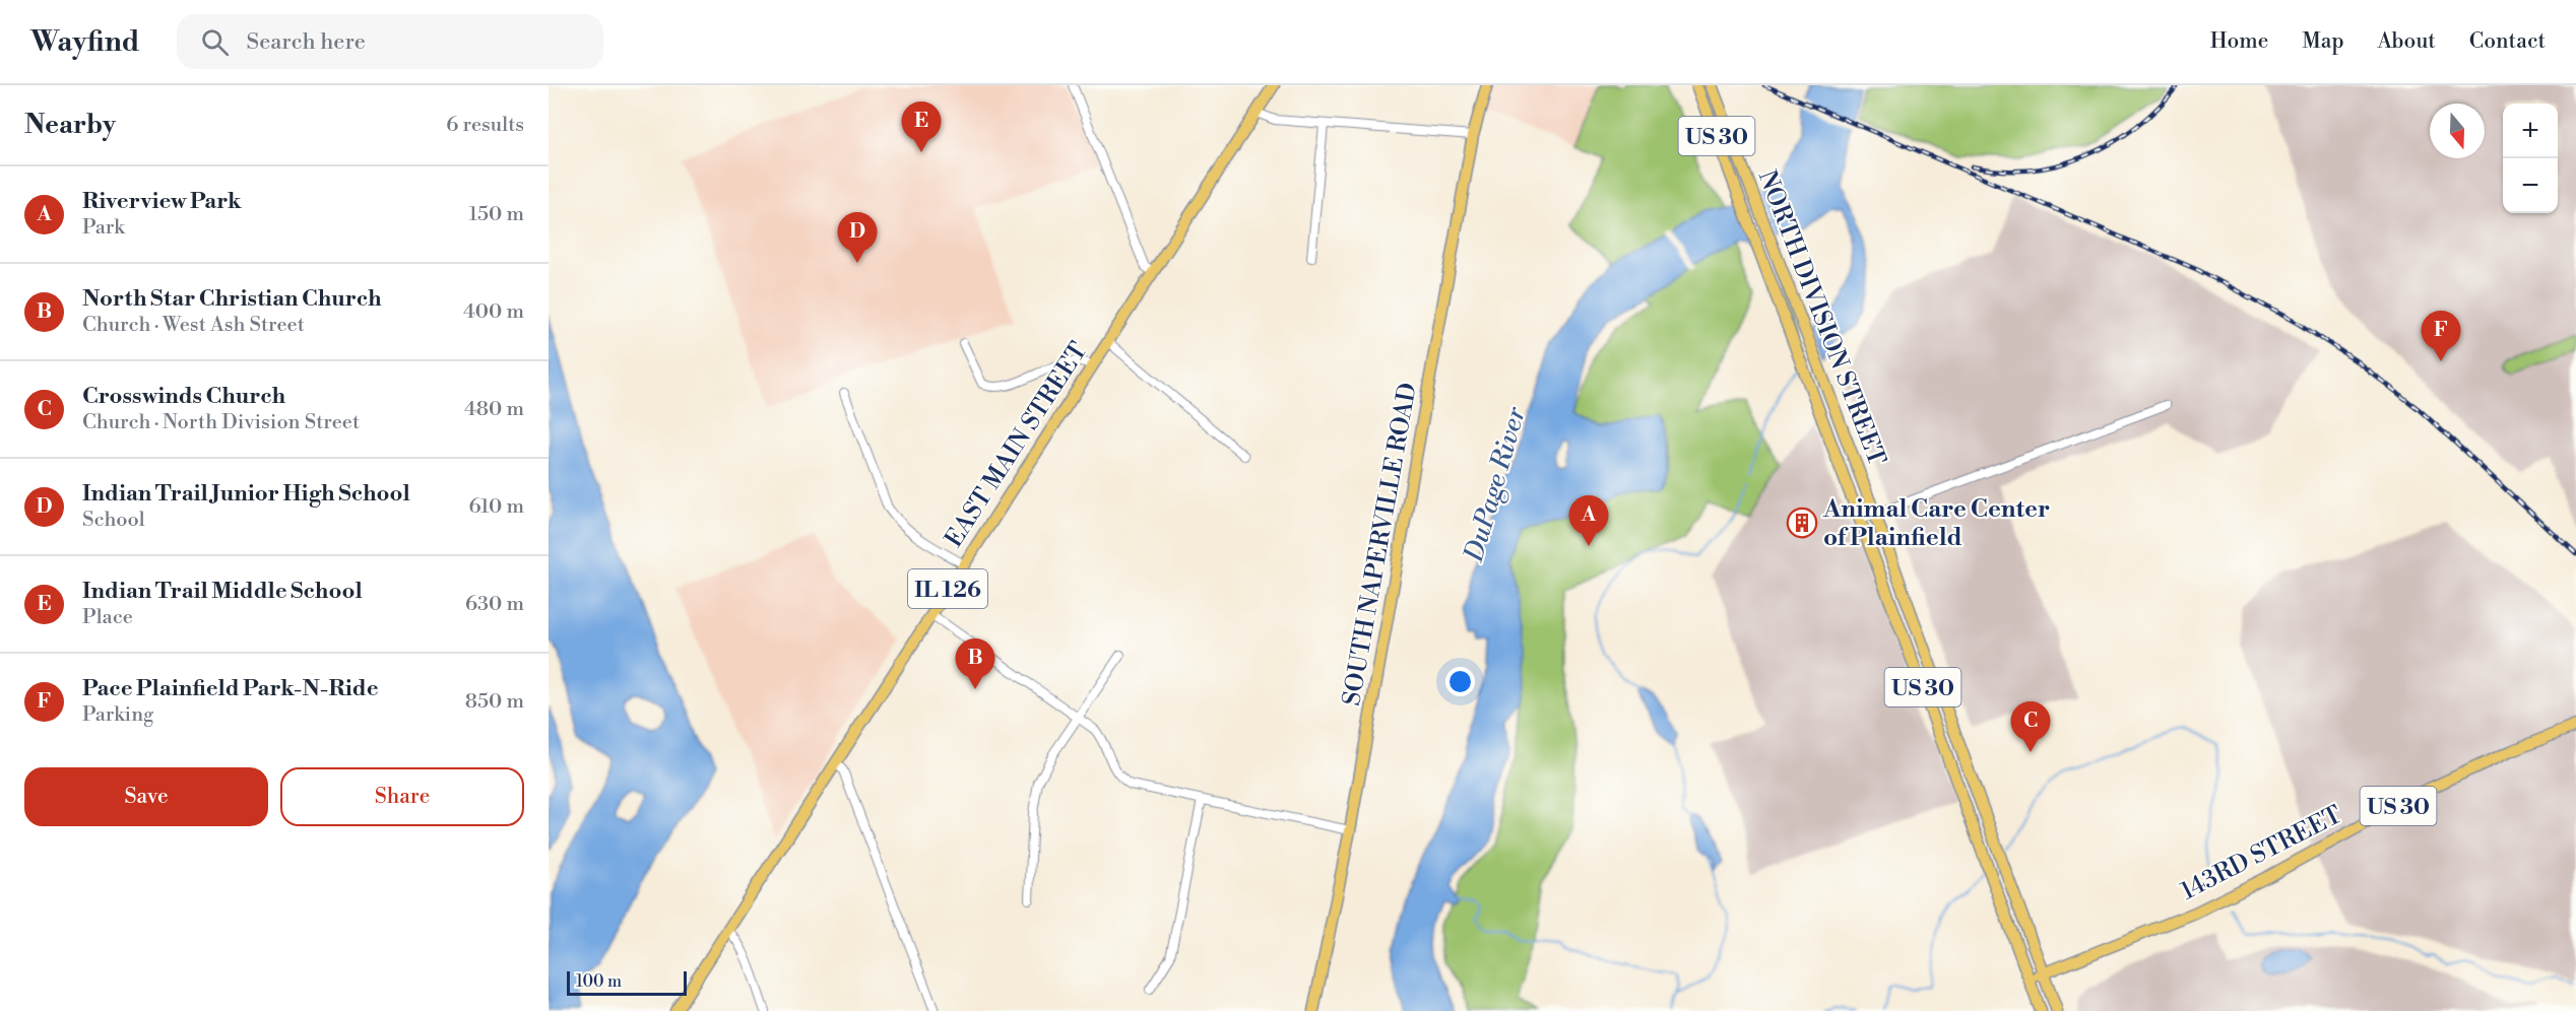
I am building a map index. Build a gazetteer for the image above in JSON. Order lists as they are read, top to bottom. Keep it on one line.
{"streets":{"main road":["US 30","NORTH DIVISION STREET","EAST MAIN STREET","SOUTH NAPERVILLE ROAD","IL 126","143RD STREET"]},"crossings":[["NORTH DIVISION STREET","143RD STREET"]],"water":["DuPage River"],"places":{"building":["Animal Care Center of Plainfield"]},"scale_bar":"100 m","north":"bottom","page":{"header":"Wayfind","search":"Search here","nav":["Home","Map","About","Contact"],"heading":["Nearby","6 results"],"pins":["E","D","F","A","B","C"],"map_buttons":["+","−"],"list":[{"mark":"A","name":"Riverview Park","note":"Park","value":"150 m"},{"mark":"B","name":"North Star Christian Church","note":"Church · West Ash Street","value":"400 m"},{"mark":"C","name":"Crosswinds Church","note":"Church · North Division Street","value":"480 m"},{"mark":"D","name":"Indian Trail Junior High School","note":"School","value":"610 m"},{"mark":"E","name":"Indian Trail Middle School","note":"Place","value":"630 m"},{"mark":"F","name":"Pace Plainfield Park-N-Ride","note":"Parking","value":"850 m"}],"buttons":["Save","Share"],"scale":"100 m"}}
